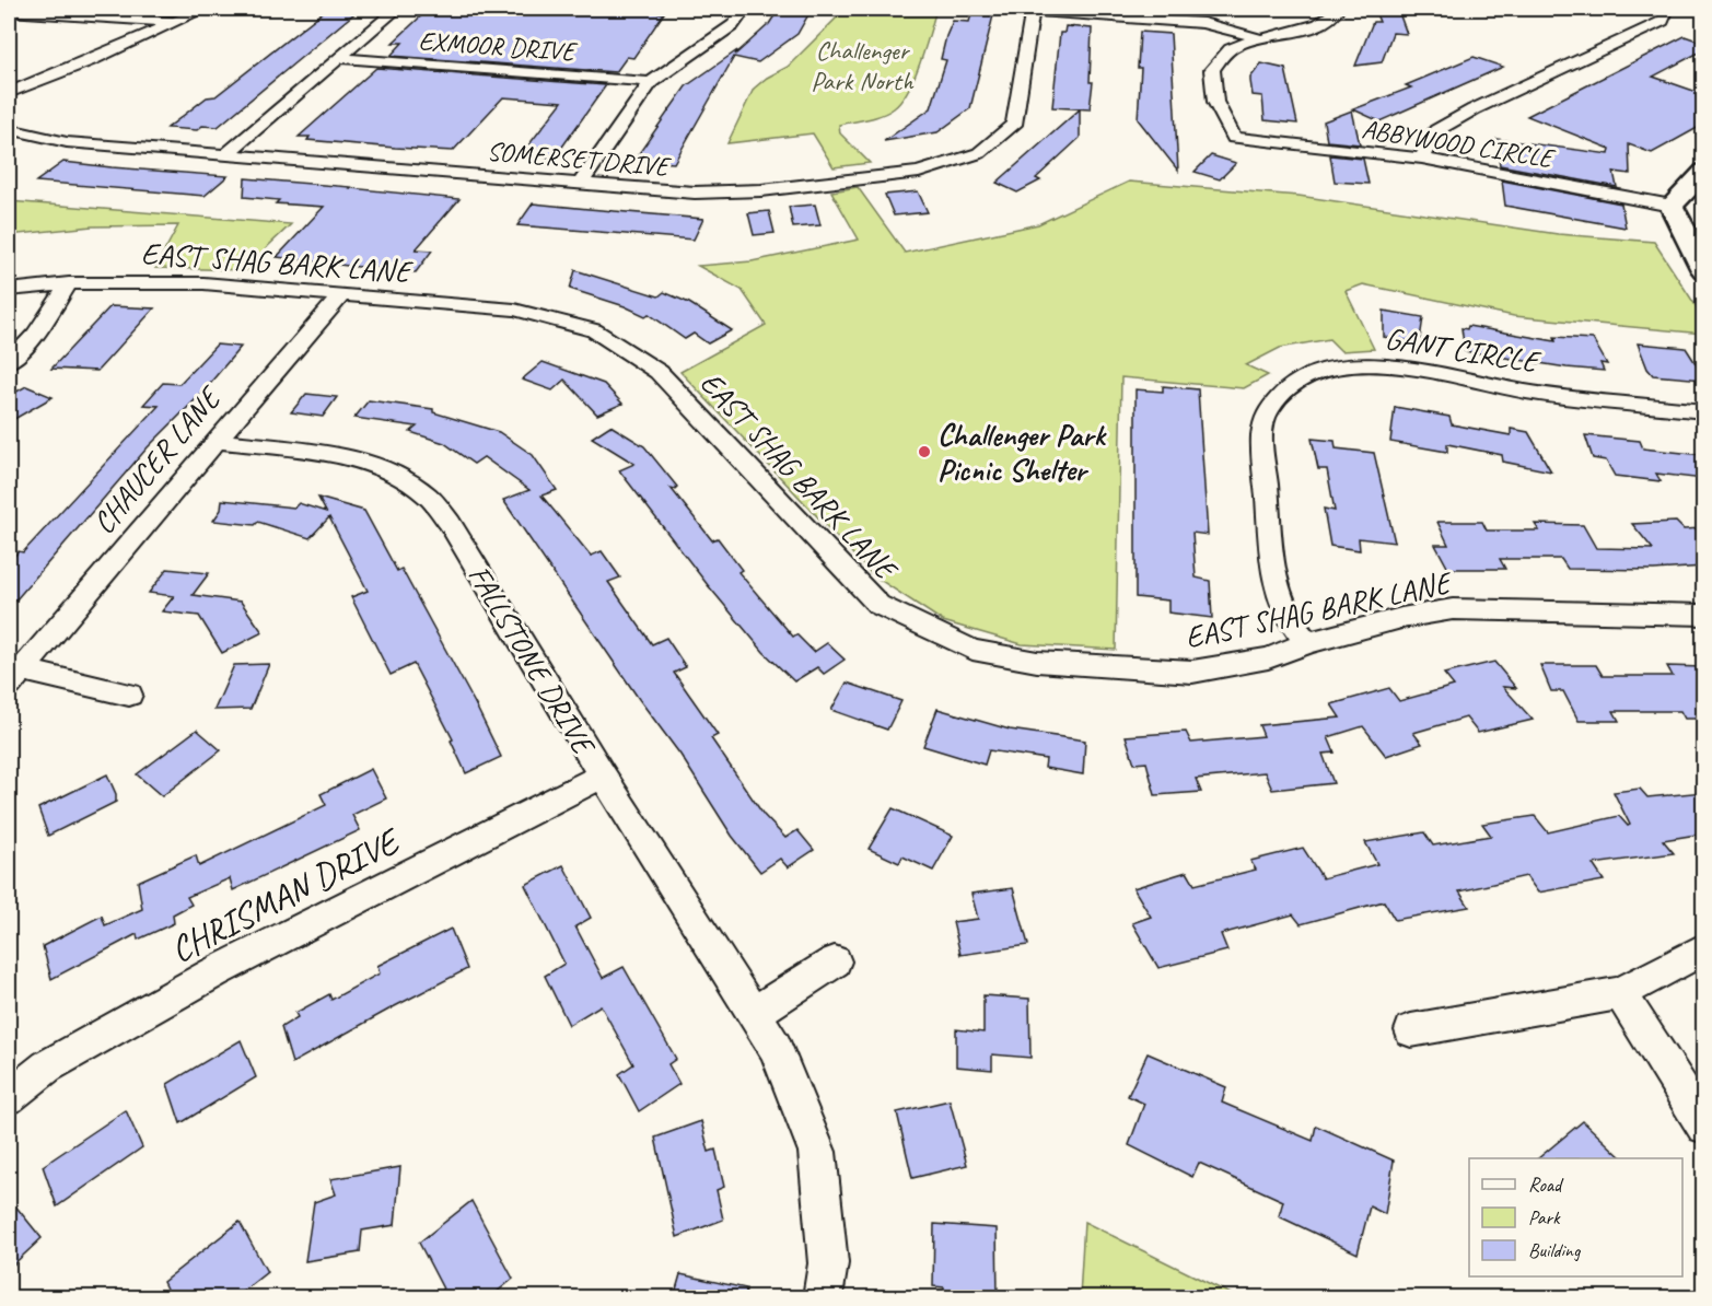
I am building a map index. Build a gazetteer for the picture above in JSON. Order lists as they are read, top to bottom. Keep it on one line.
{"streets":{"street":["EXMOOR DRIVE","ABBYWOOD CIRCLE","SOMERSET DRIVE","EAST SHAG BARK LANE","GANT CIRCLE","CHAUCER LANE","FALLSTONE DRIVE","CHRISMAN DRIVE"]},"crossings":[["EAST SHAG BARK LANE","GANT CIRCLE"],["EAST SHAG BARK LANE","CHAUCER LANE"],["CHAUCER LANE","FALLSTONE DRIVE"],["FALLSTONE DRIVE","CHRISMAN DRIVE"]],"parks":["Challenger Park North"],"places":["Challenger Park Picnic Shelter"],"legend":["Road","Park","Building"]}
